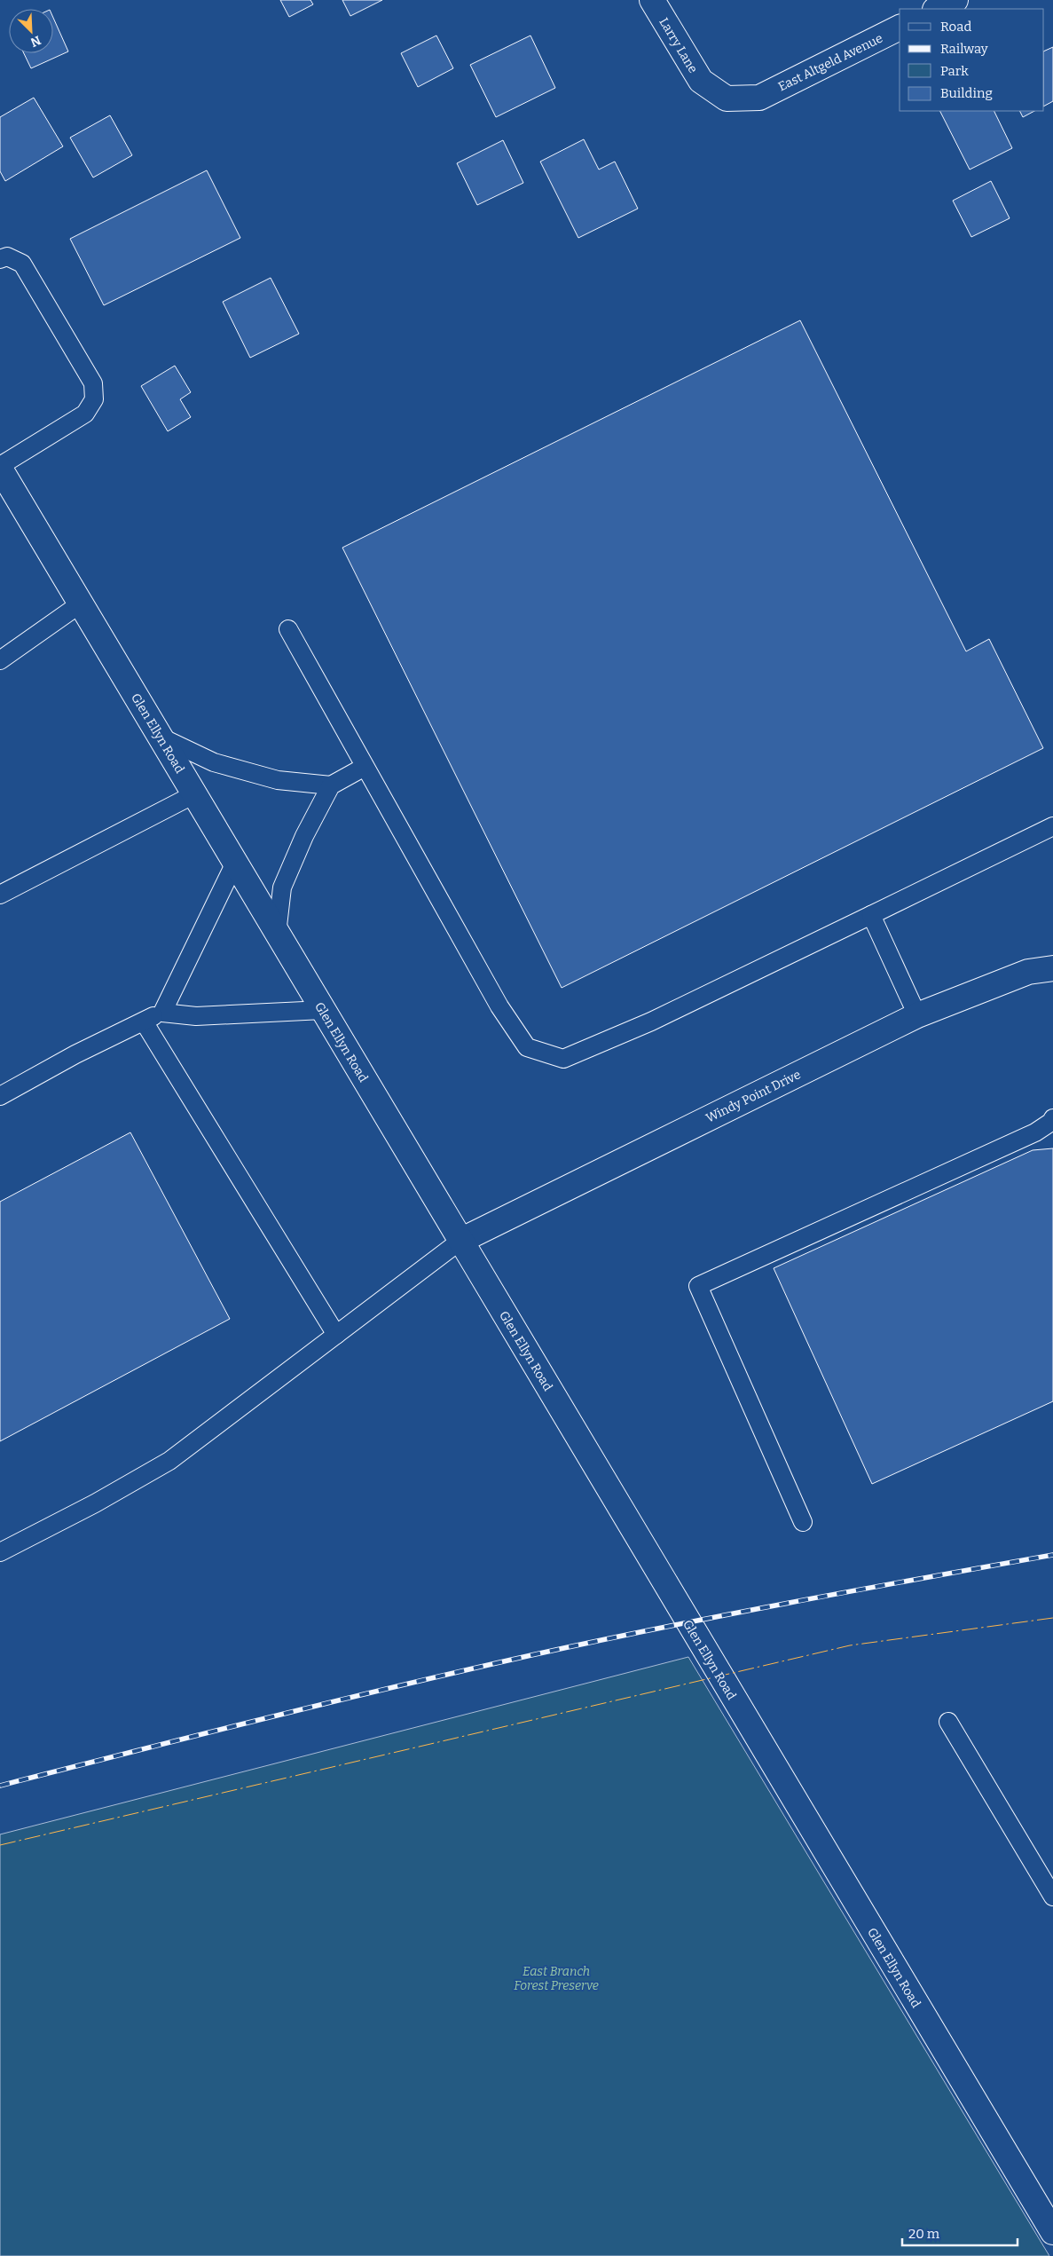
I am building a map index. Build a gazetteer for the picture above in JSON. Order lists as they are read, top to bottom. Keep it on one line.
{"streets":{"street":["Larry Lane","East Altgeld Avenue","Glen Ellyn Road","Windy Point Drive"]},"crossings":[["Larry Lane","East Altgeld Avenue"],["Glen Ellyn Road","Windy Point Drive"]],"parks":["East Branch Forest Preserve"],"legend":["Road","Railway","Park","Building"],"scale_bar":"20 m","north":"bottom right"}
